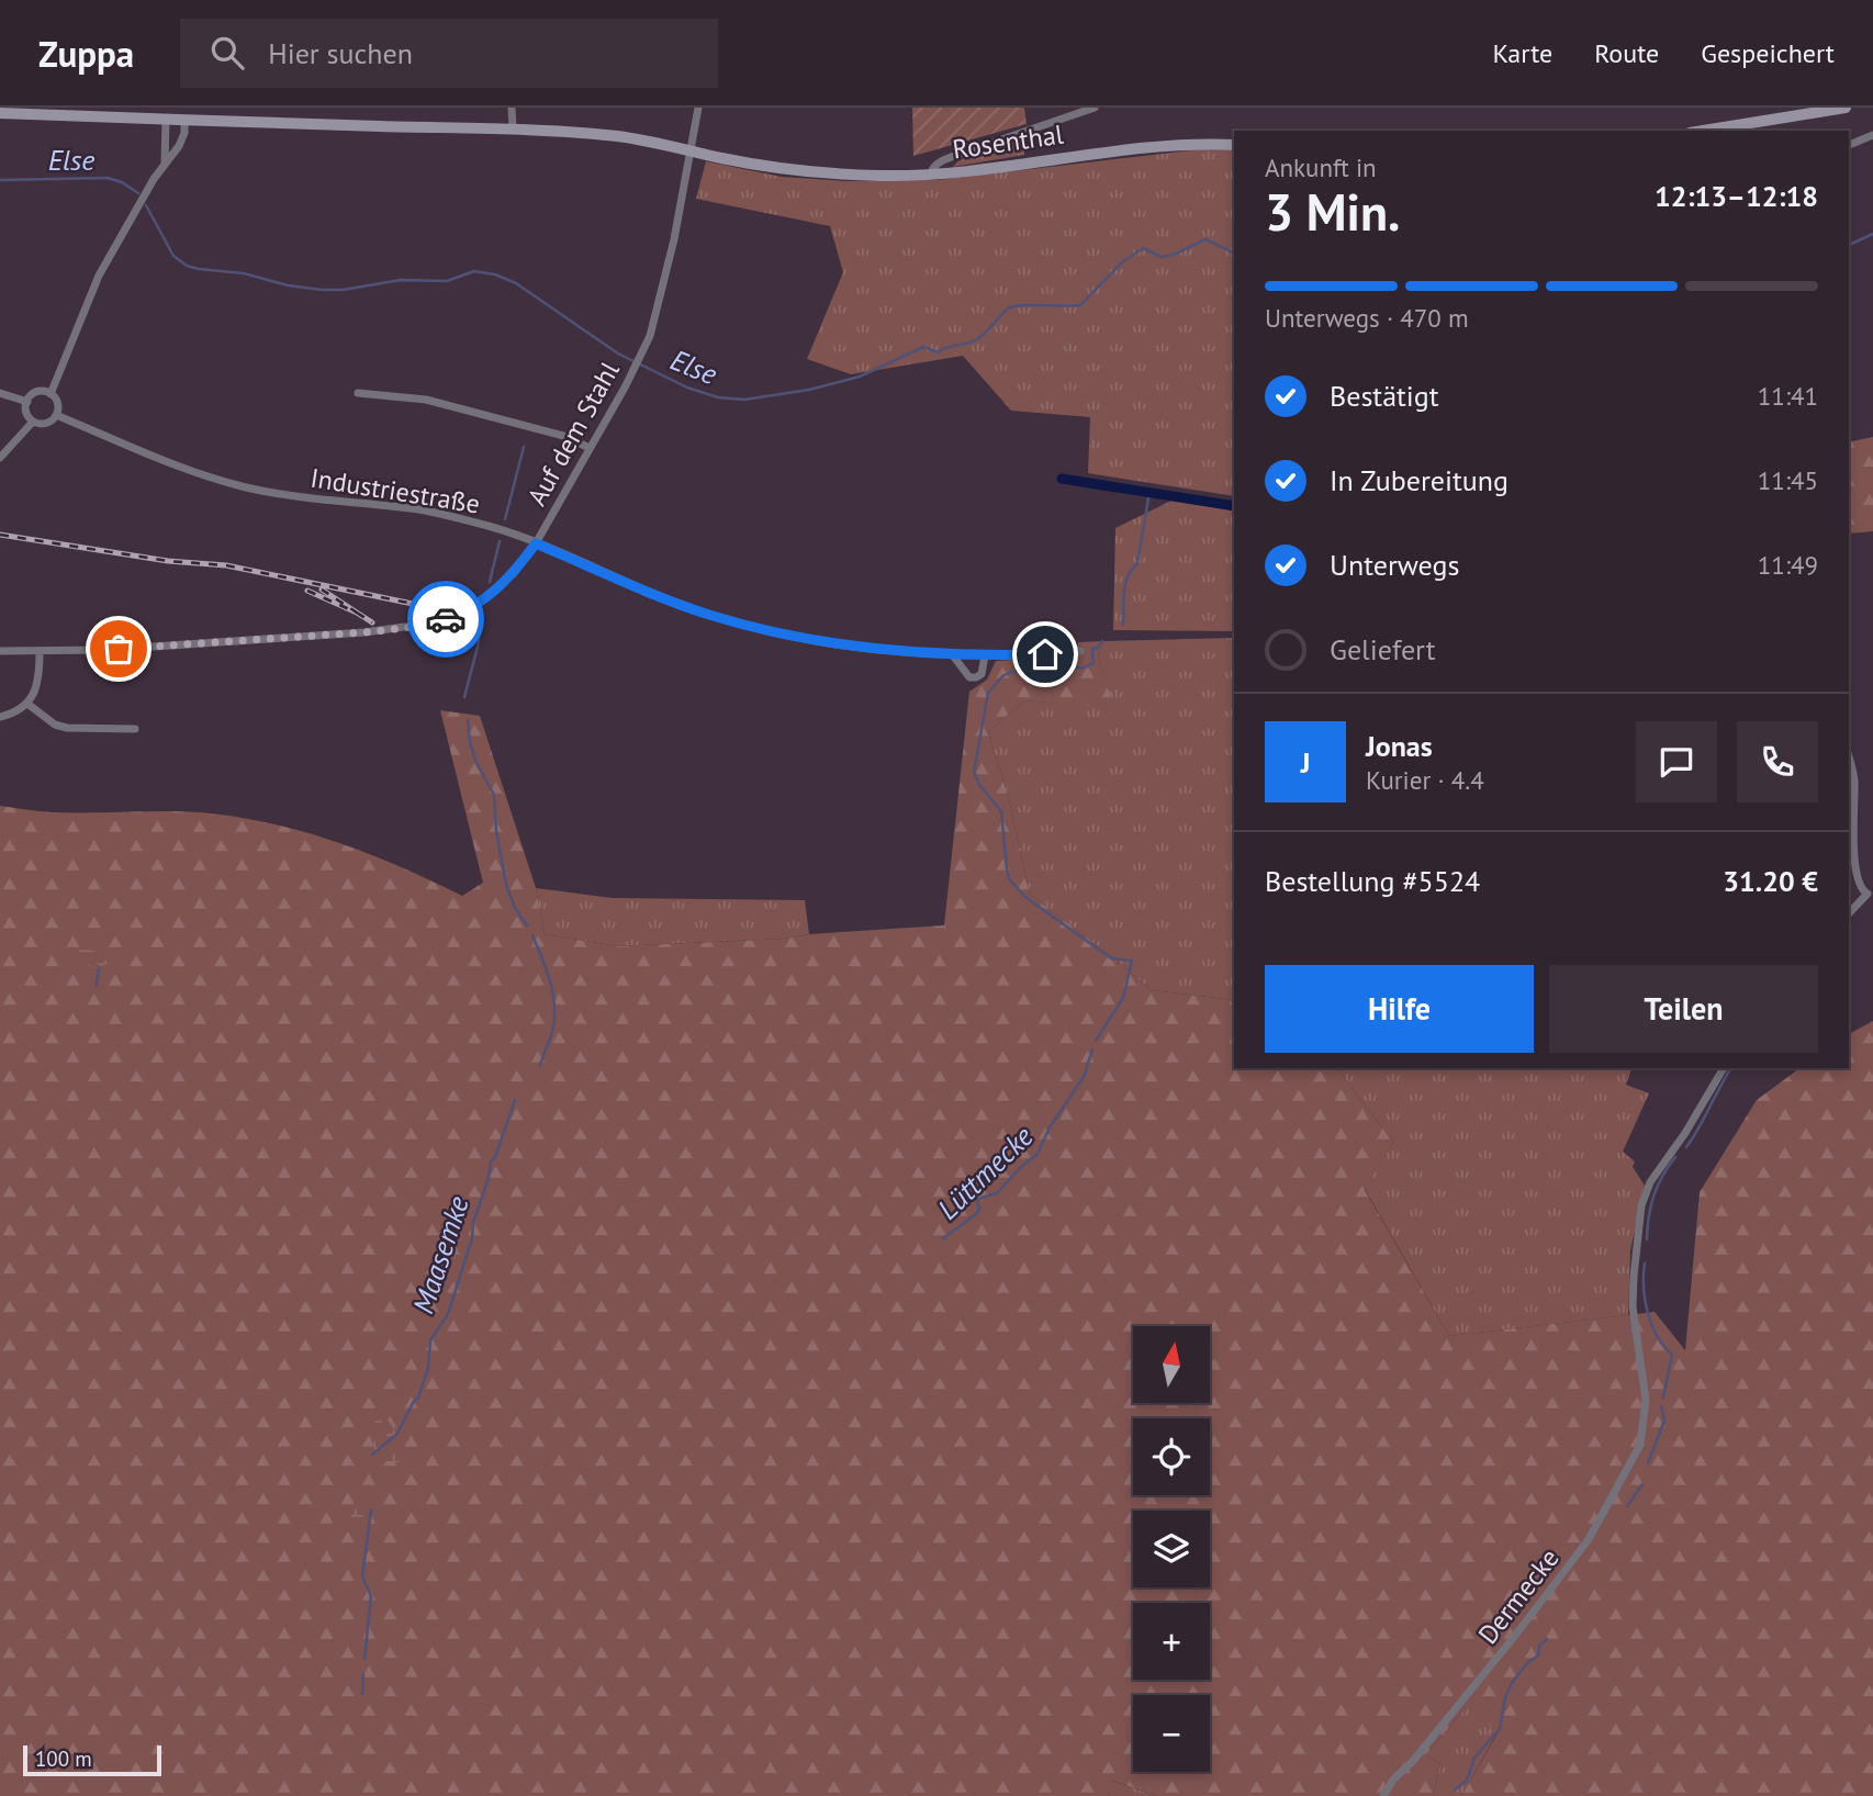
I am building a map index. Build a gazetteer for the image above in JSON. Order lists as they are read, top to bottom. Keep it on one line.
{"streets":{"main road":["Rosenthal"],"street":["Auf dem Stahl","Industriestraße","Dermecke"]},"crossings":[["Rosenthal","Auf dem Stahl"],["Auf dem Stahl","Industriestraße"]],"water":["Else","Lüttmecke","Maasemke"],"scale_bar":"100 m","north":"top","page":{"header":"Zuppa","search":"Hier suchen","nav":["Karte","Route","Gespeichert"],"heading":["3 Min.","Ankunft in","12:13–12:18"],"panel":["Jonas","Kurier · 4.4","Bestellung #5524","31.20 €"],"bar":"Unterwegs · 470 m","list":[["Bestätigt","11:41"],["In Zubereitung","11:45"],["Unterwegs","11:49"],"Geliefert"],"round":"J","buttons":["Hilfe","Teilen"],"map_buttons":["+","−"],"scale":"100 m"}}
